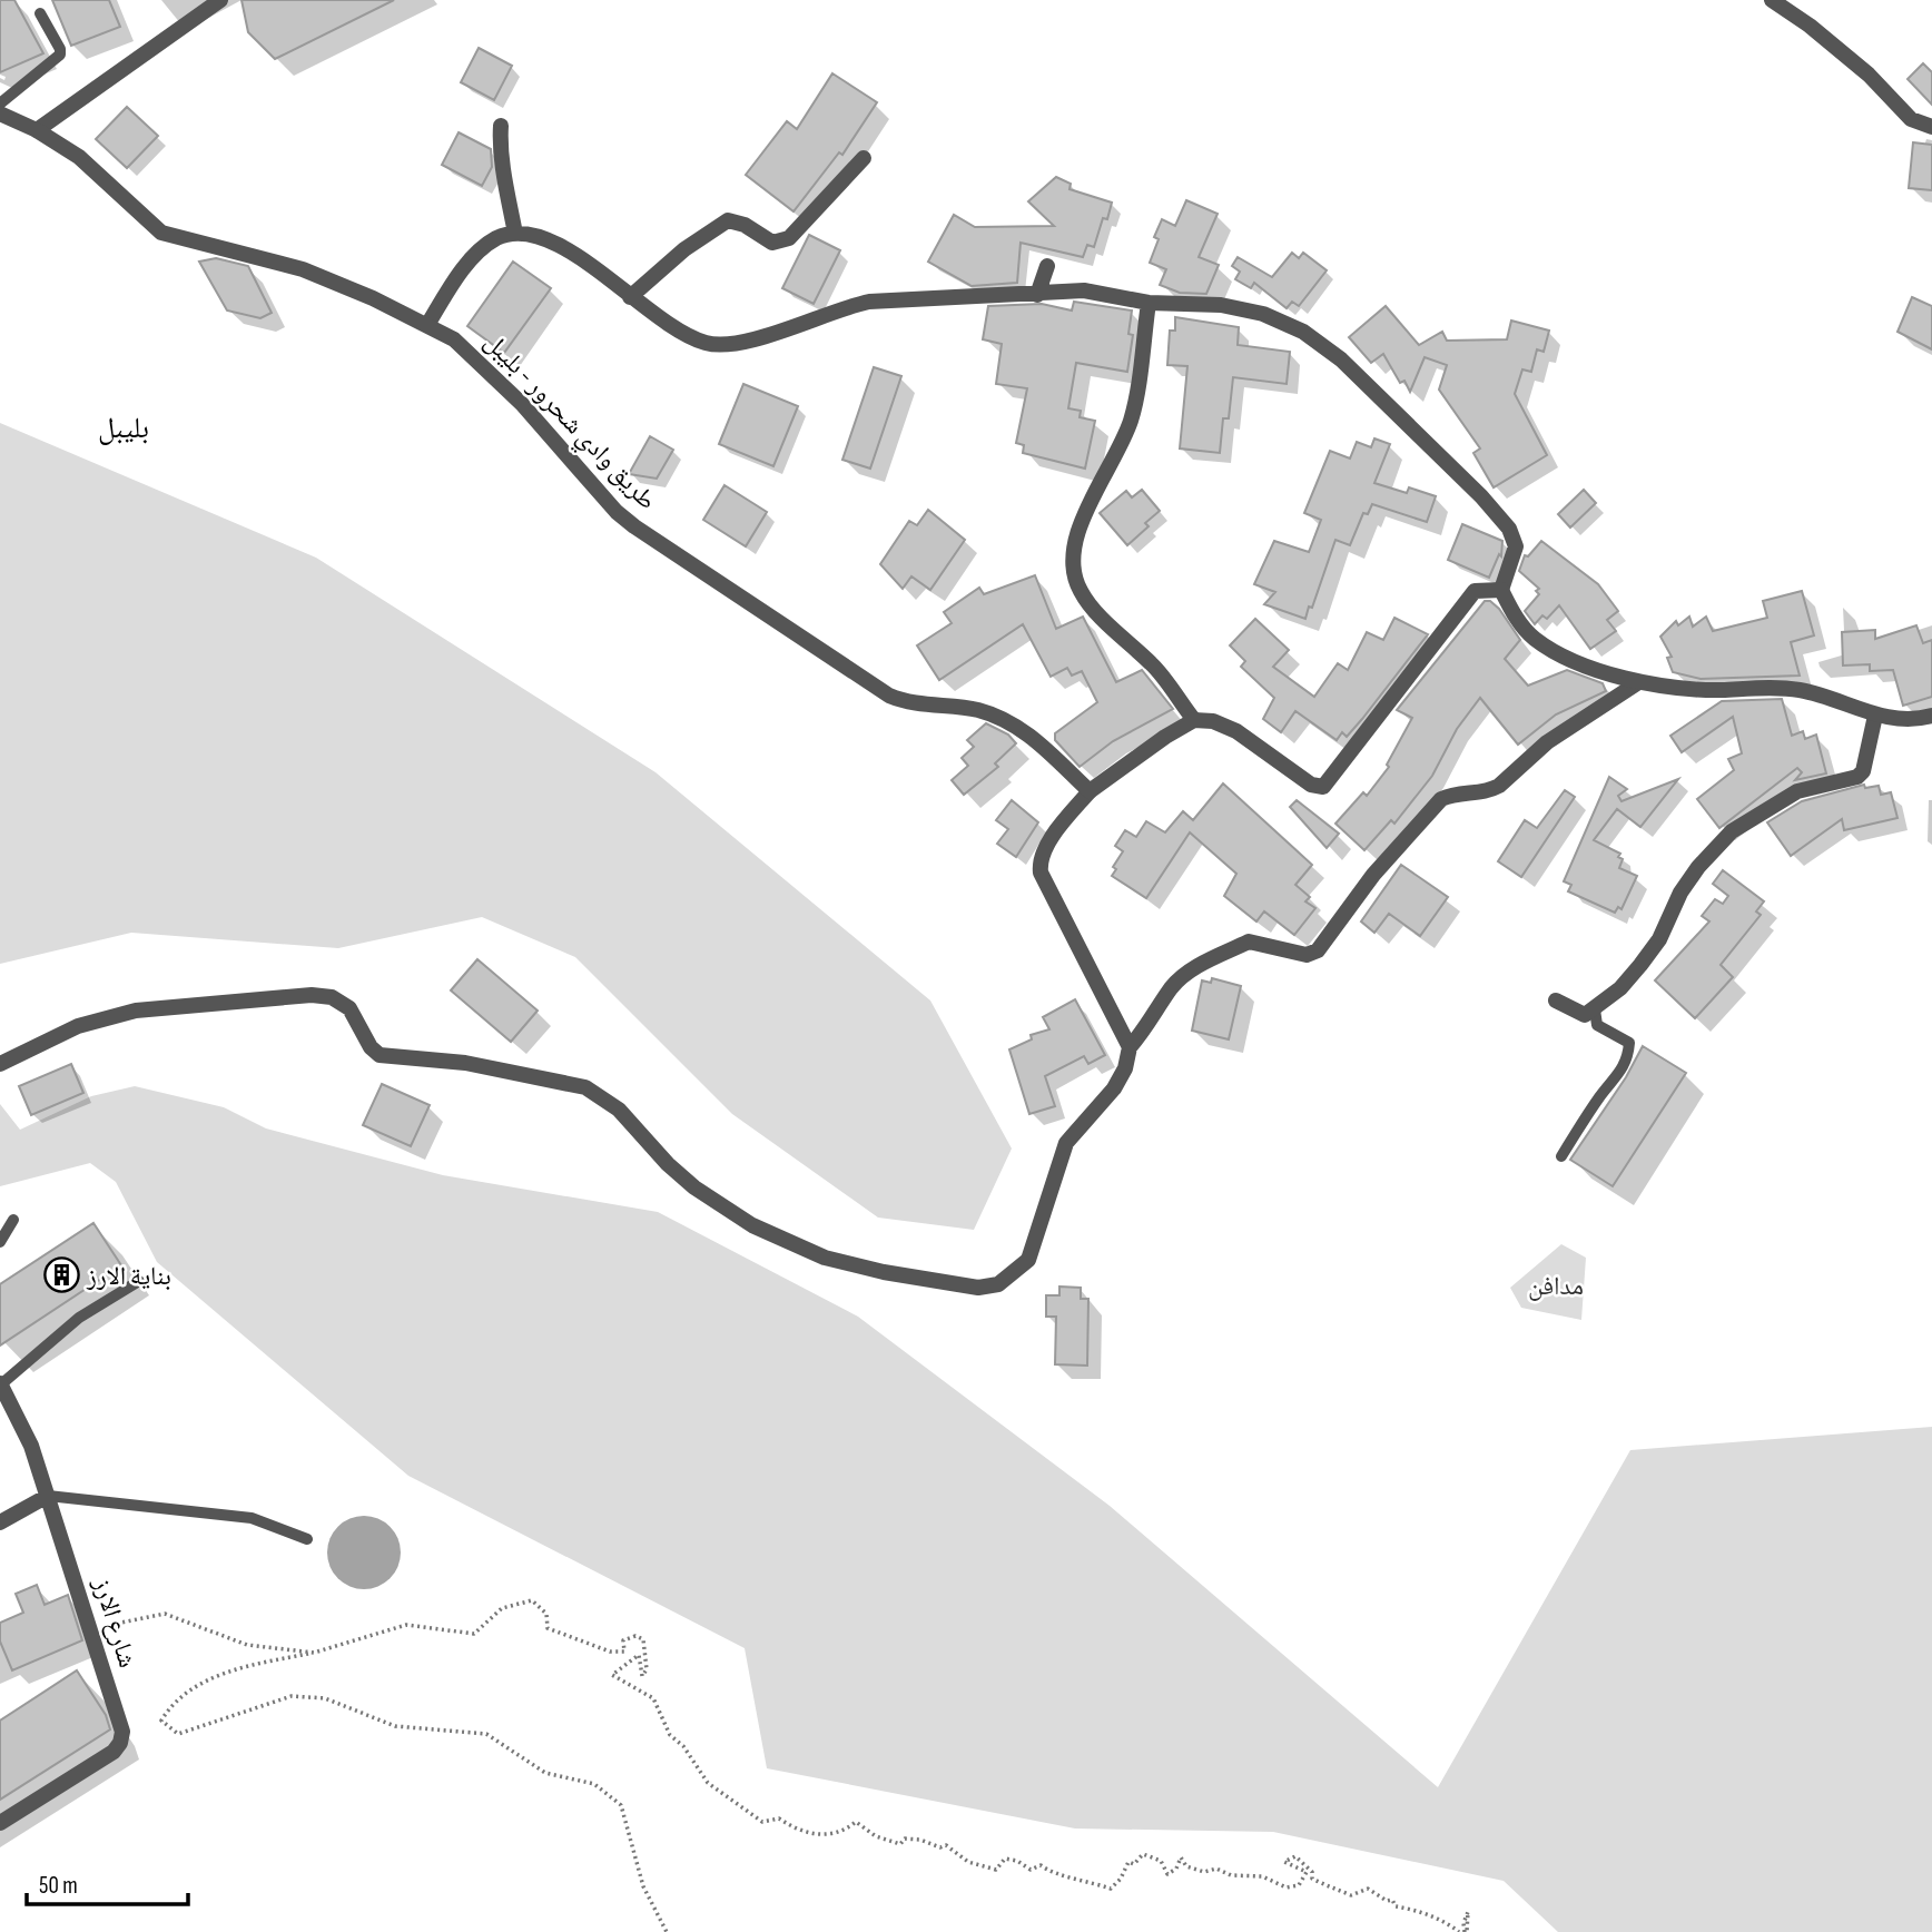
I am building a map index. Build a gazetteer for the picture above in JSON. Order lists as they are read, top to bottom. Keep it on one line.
{"streets":{"street":["طريق وادي شحرور - بليبل","شارع الارز"]},"districts":["بليبل"],"parks":["مدافن"],"places":{"building":["بناية الارز"]},"scale_bar":"50 m"}
